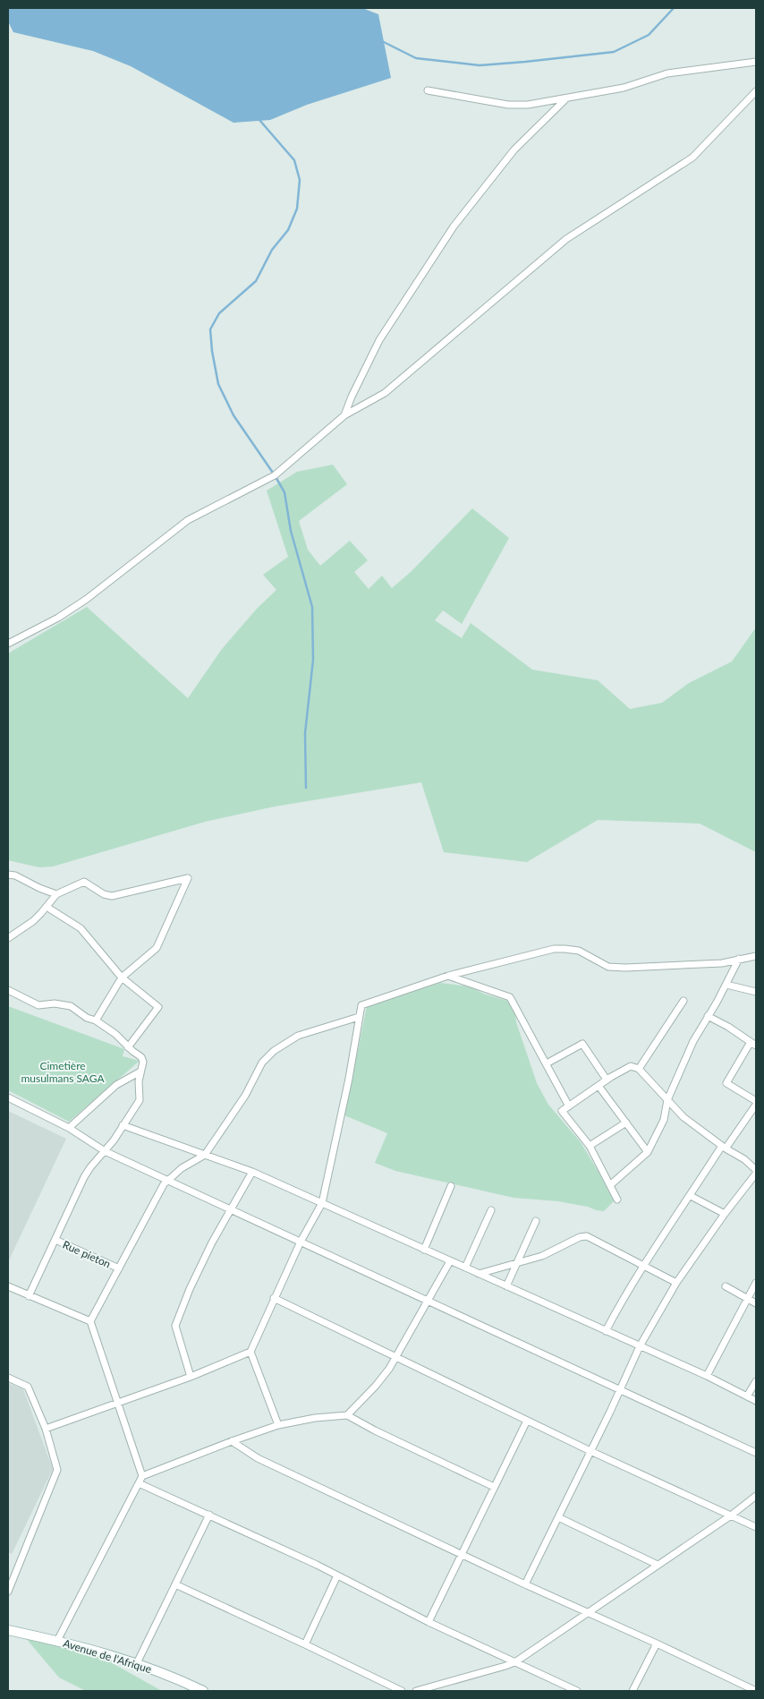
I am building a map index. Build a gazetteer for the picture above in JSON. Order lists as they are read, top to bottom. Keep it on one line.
{"streets":{"main road":["Avenue de l'Afrique"],"street":["Rue pieton"]},"parks":["Cimetière musulmans SAGA"]}
